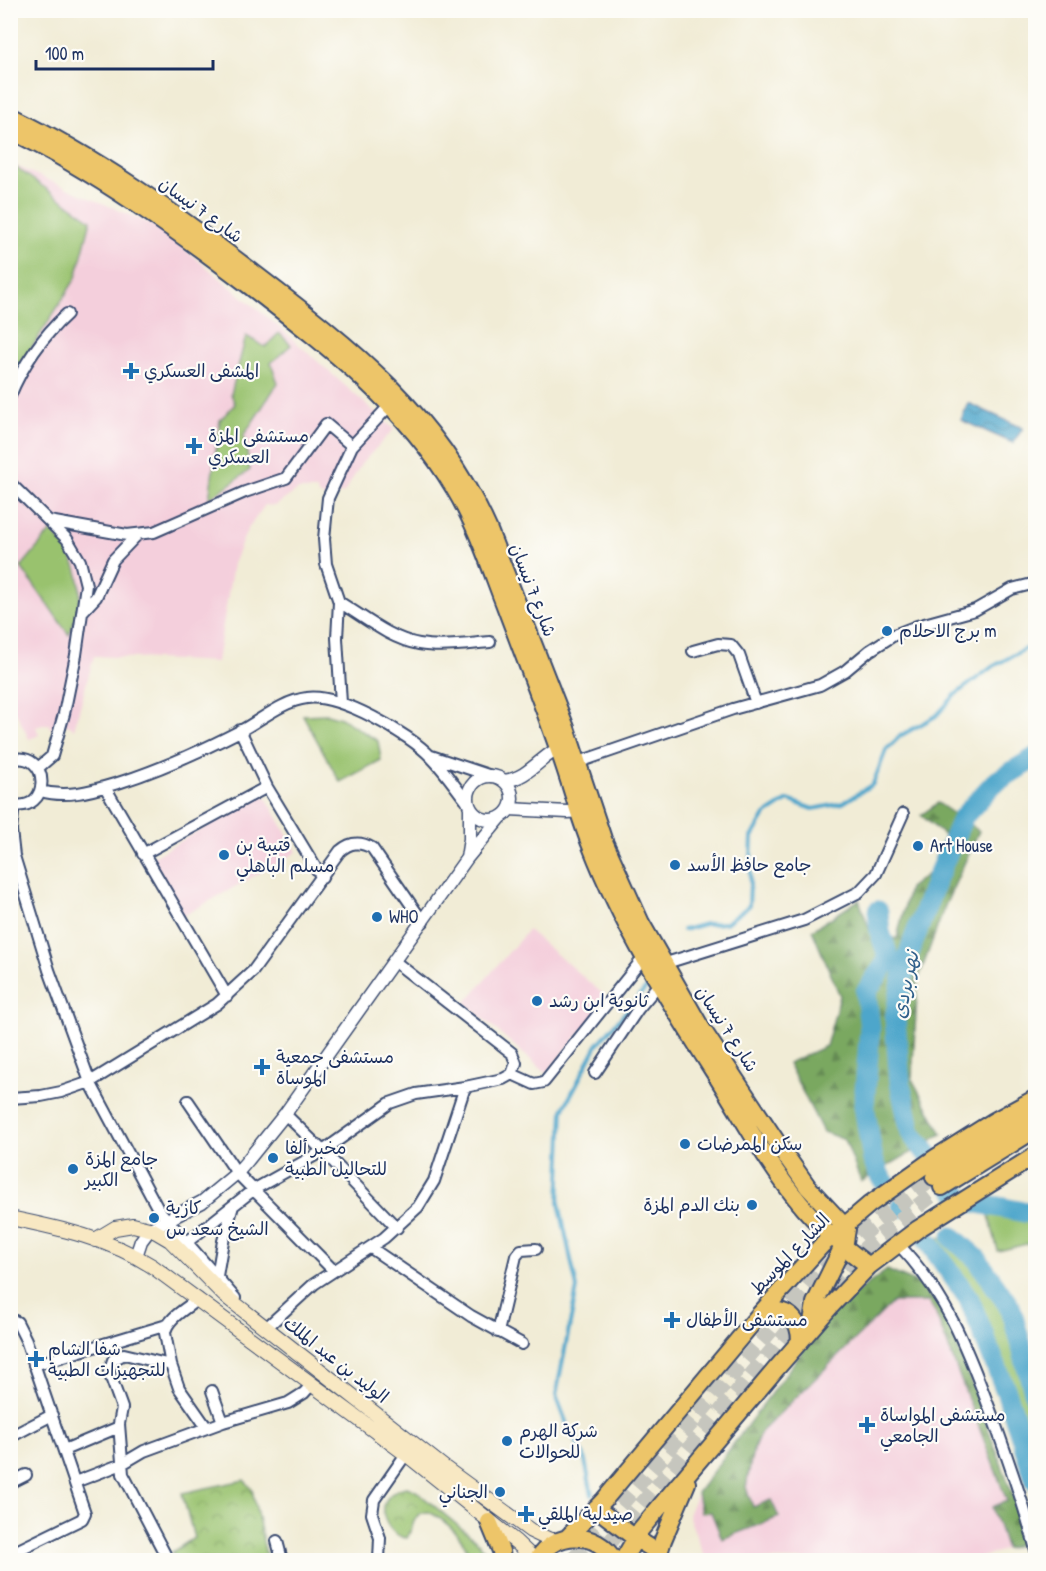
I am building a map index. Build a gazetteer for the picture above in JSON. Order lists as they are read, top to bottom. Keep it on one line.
{"streets":{"main road":["شارع 7 نيسان","الشارع الموسط","الوليد بن عبد الملك"]},"crossings":[["شارع 7 نيسان","الشارع الموسط"],["الشارع الموسط","الوليد بن عبد الملك"]],"water":["نهر بردى"],"places":{"health":["المشفى العسكري","مستشفى المزة العسكري","مستشفى جمعية الموساة","مستشفى الأطفال","شفا الشام للتجهيزات الطبية","مستشفى المواساة الجامعي","صيدلية الملقي"],"other":["برج الاحلام m","Art House","قتيبة بن مسلم الباهلي","جامع حافظ الأسد","WHO","ثانوية ابن رشد","سكن الممرضات","مخبر ألفا للتحاليل الطبية","جامع المزة الكبير","بنك الدم المزة","كازية الشيخ سعد س","شركة الهرم للحوالات","الجناني"]},"scale_bar":"100 m"}
